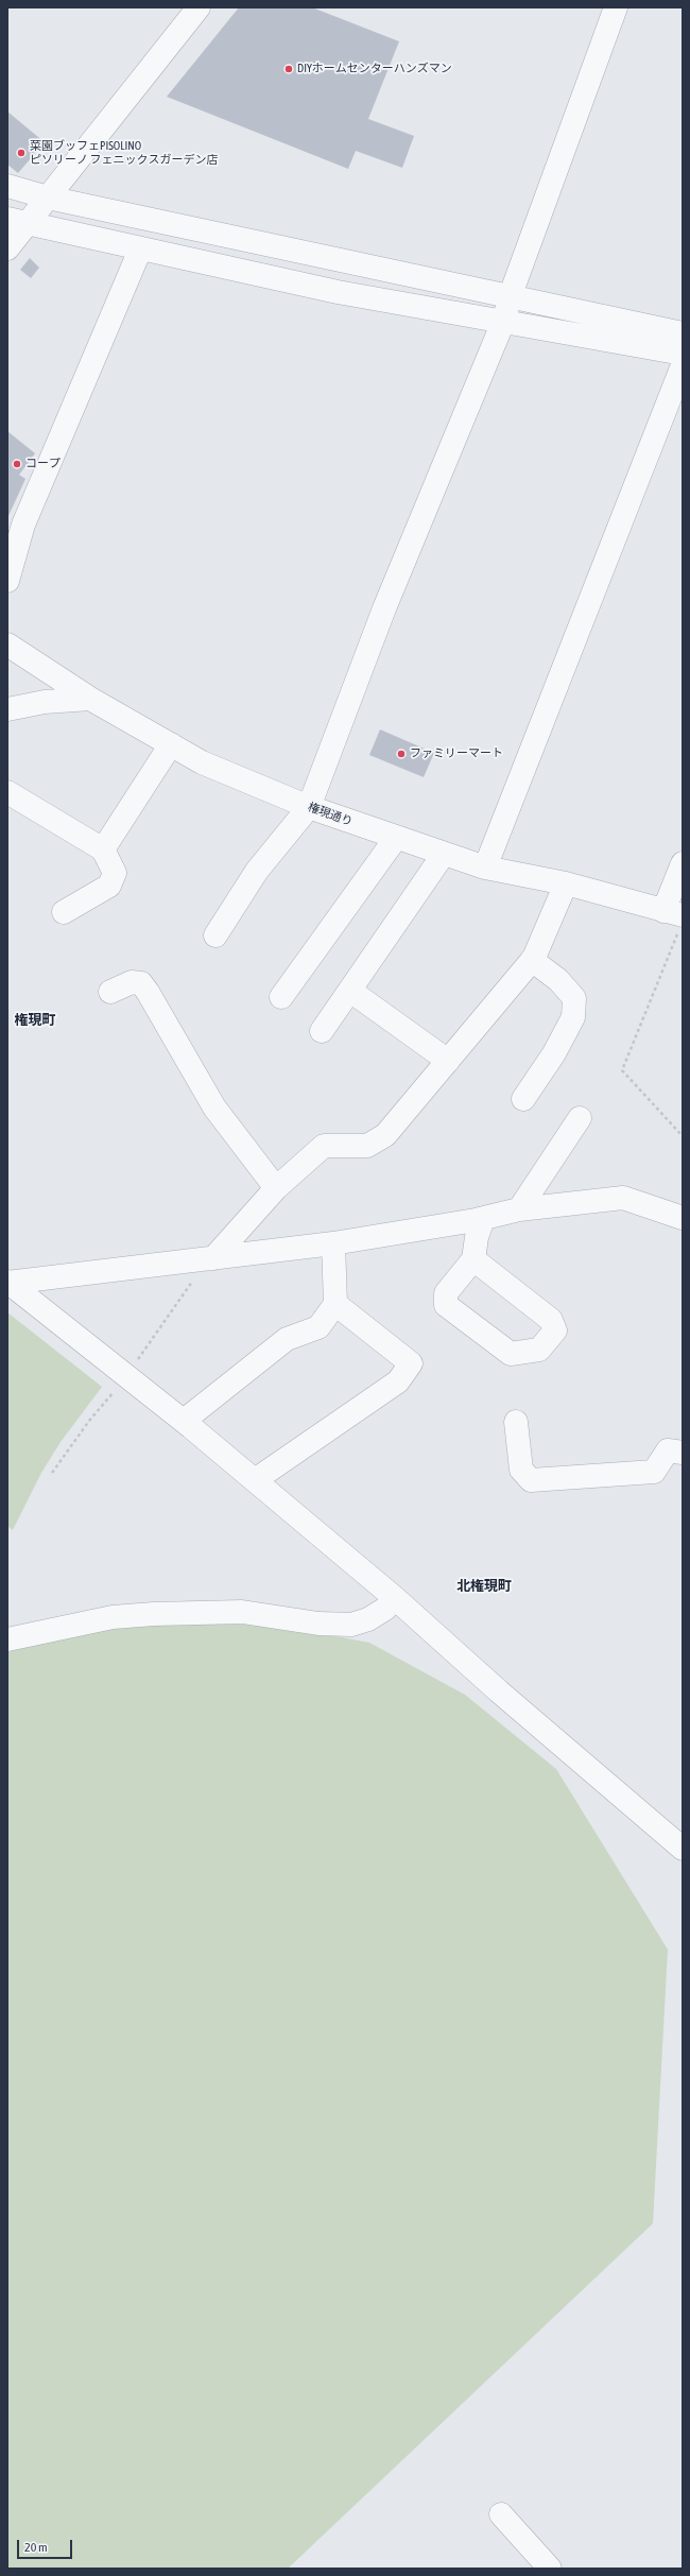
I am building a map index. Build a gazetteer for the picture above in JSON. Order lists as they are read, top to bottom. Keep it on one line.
{"streets":{"street":["権現通り"]},"districts":["権現町","北権現町"],"places":["DIYホームセンターハンズマン","菜園ブッフェPISOLINO ピソリーノ フェニックスガーデン店","コープ","ファミリーマート"],"scale_bar":"20 m"}
